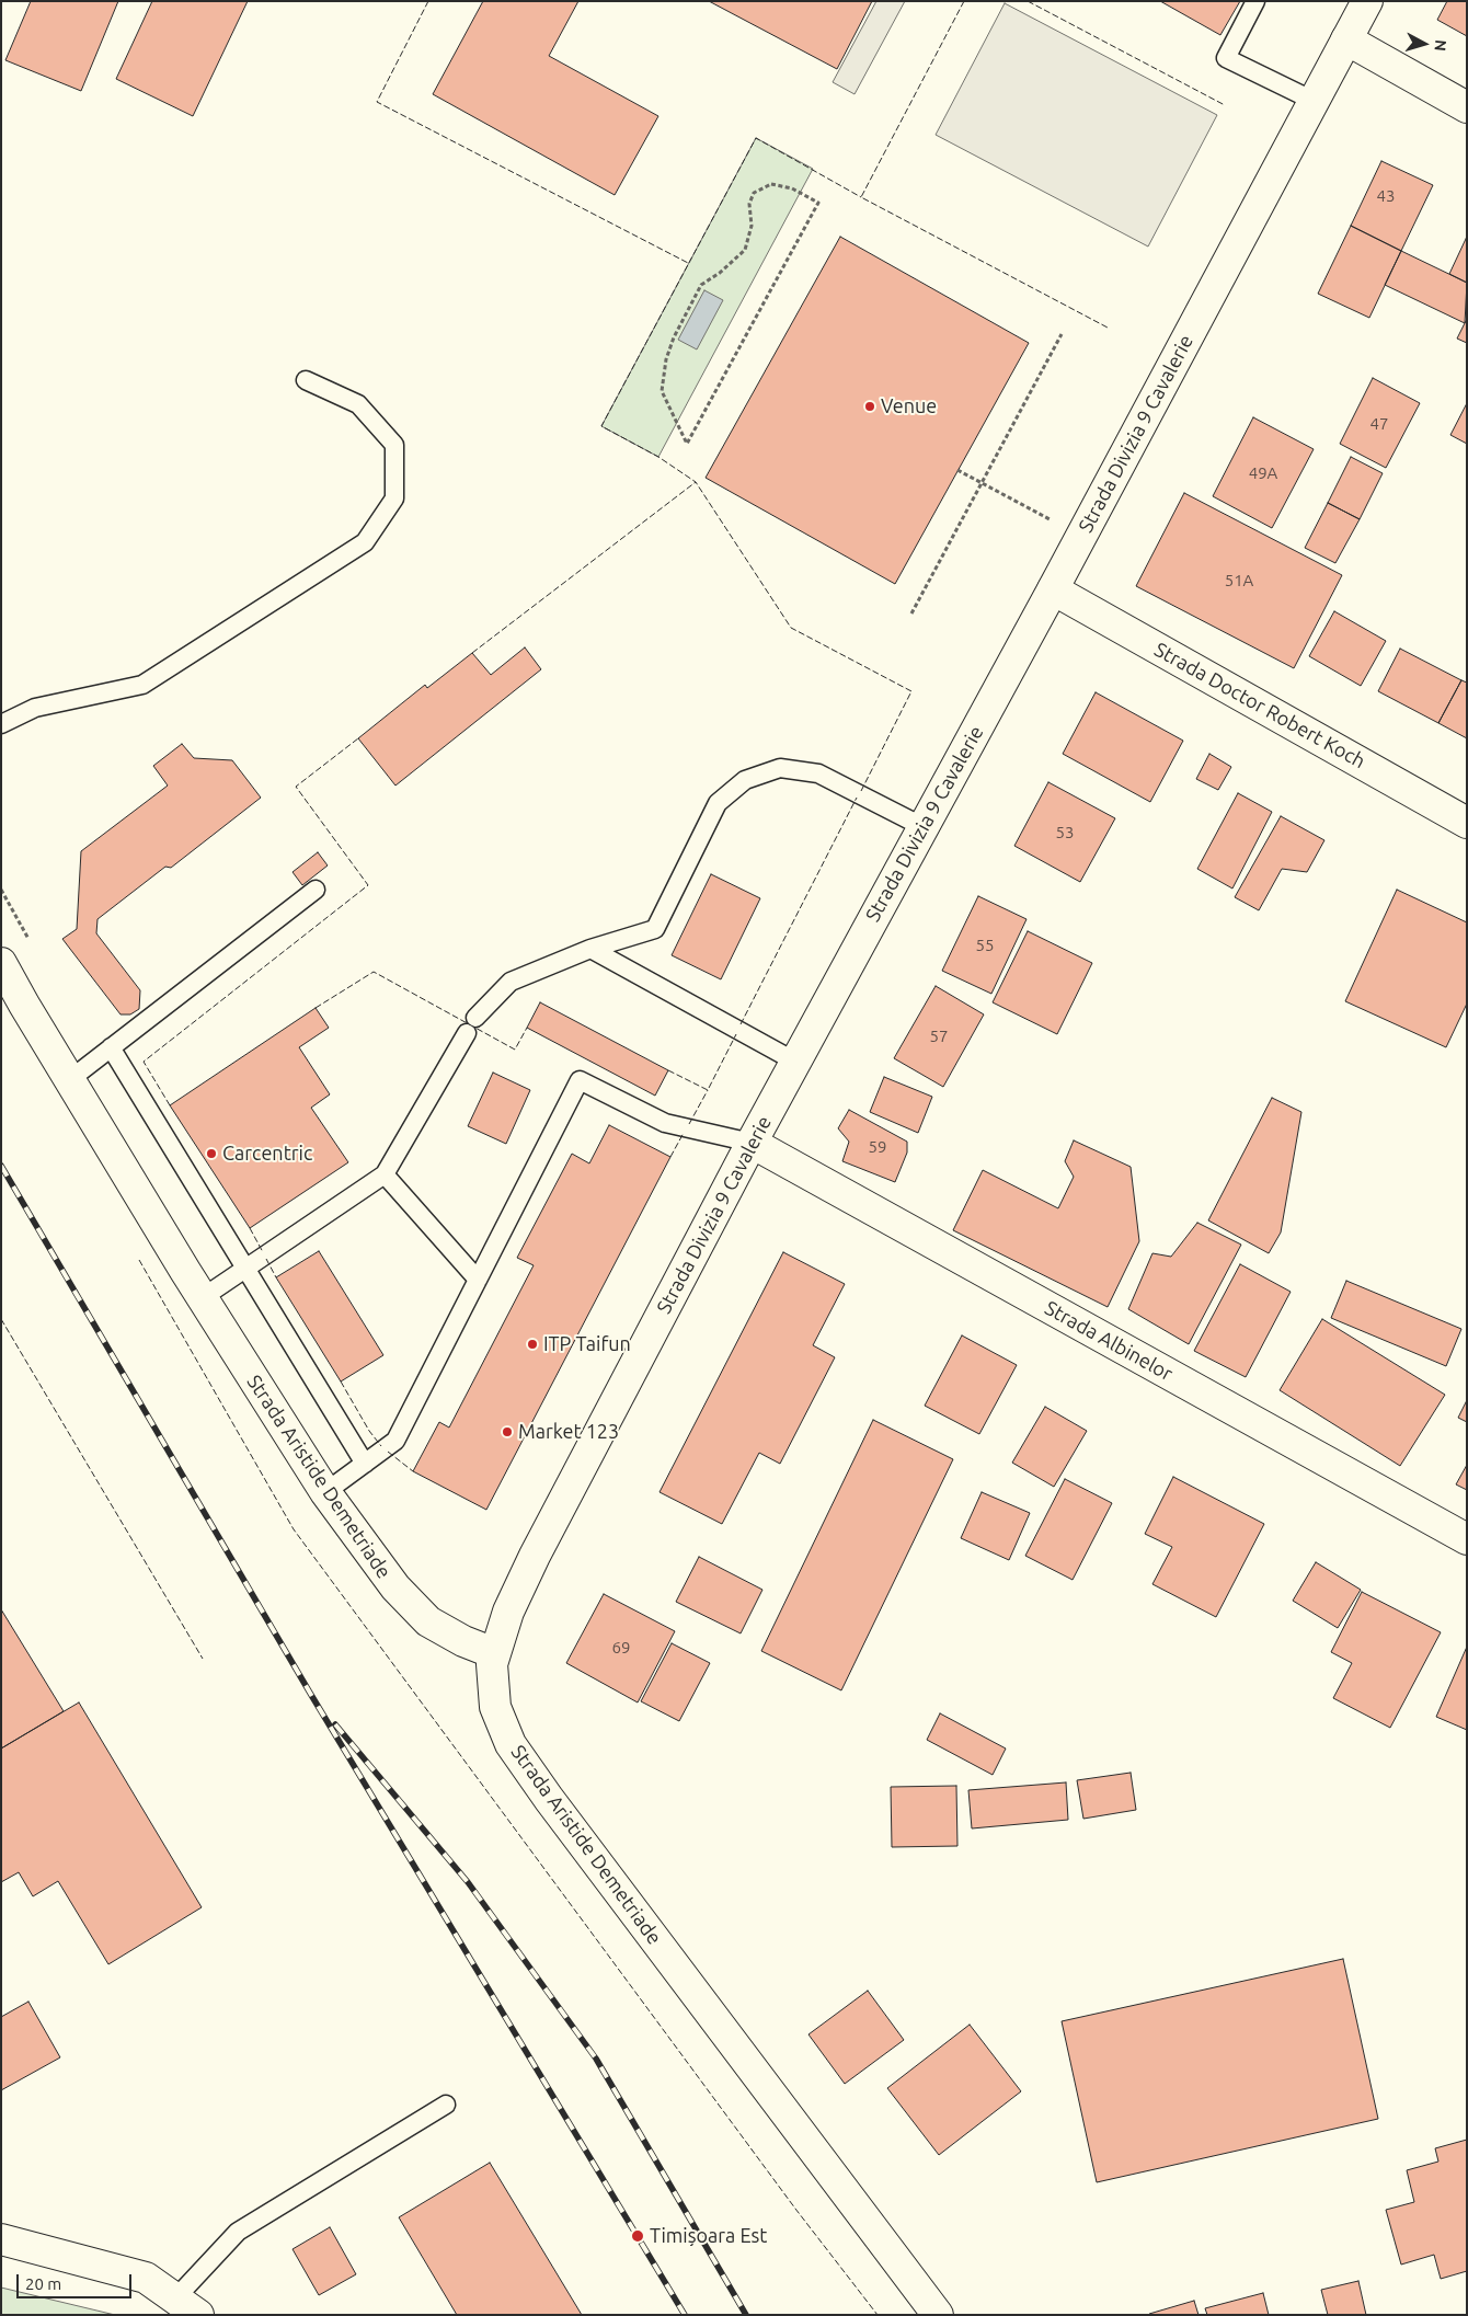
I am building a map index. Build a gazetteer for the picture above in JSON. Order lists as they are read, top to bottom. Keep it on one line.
{"streets":{"main road":["Strada Divizia 9 Cavalerie","Strada Doctor Robert Koch","Strada Albinelor","Strada Aristide Demetriade"]},"crossings":[["Strada Divizia 9 Cavalerie","Strada Doctor Robert Koch"],["Strada Divizia 9 Cavalerie","Strada Albinelor"],["Strada Divizia 9 Cavalerie","Strada Aristide Demetriade"]],"places":["Venue","Carcentric","ITP Taifun","Market 123","Timișoara Est"],"house_numbers":["43","47","49A","51A","53","55","57","59","69"],"scale_bar":"20 m","north":"right"}
